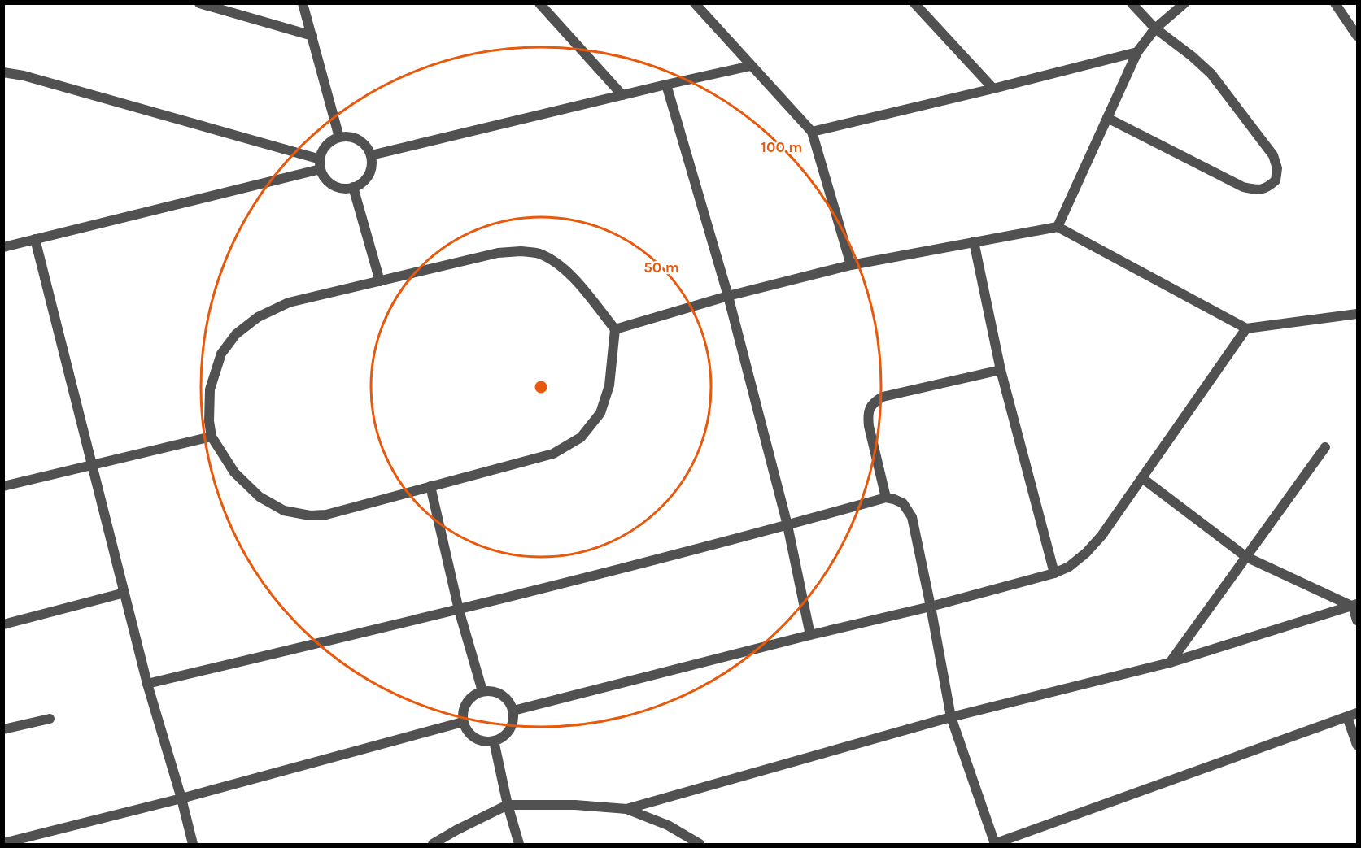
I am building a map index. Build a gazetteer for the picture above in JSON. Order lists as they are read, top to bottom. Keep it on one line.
{"rings":["100 m","50 m"]}
